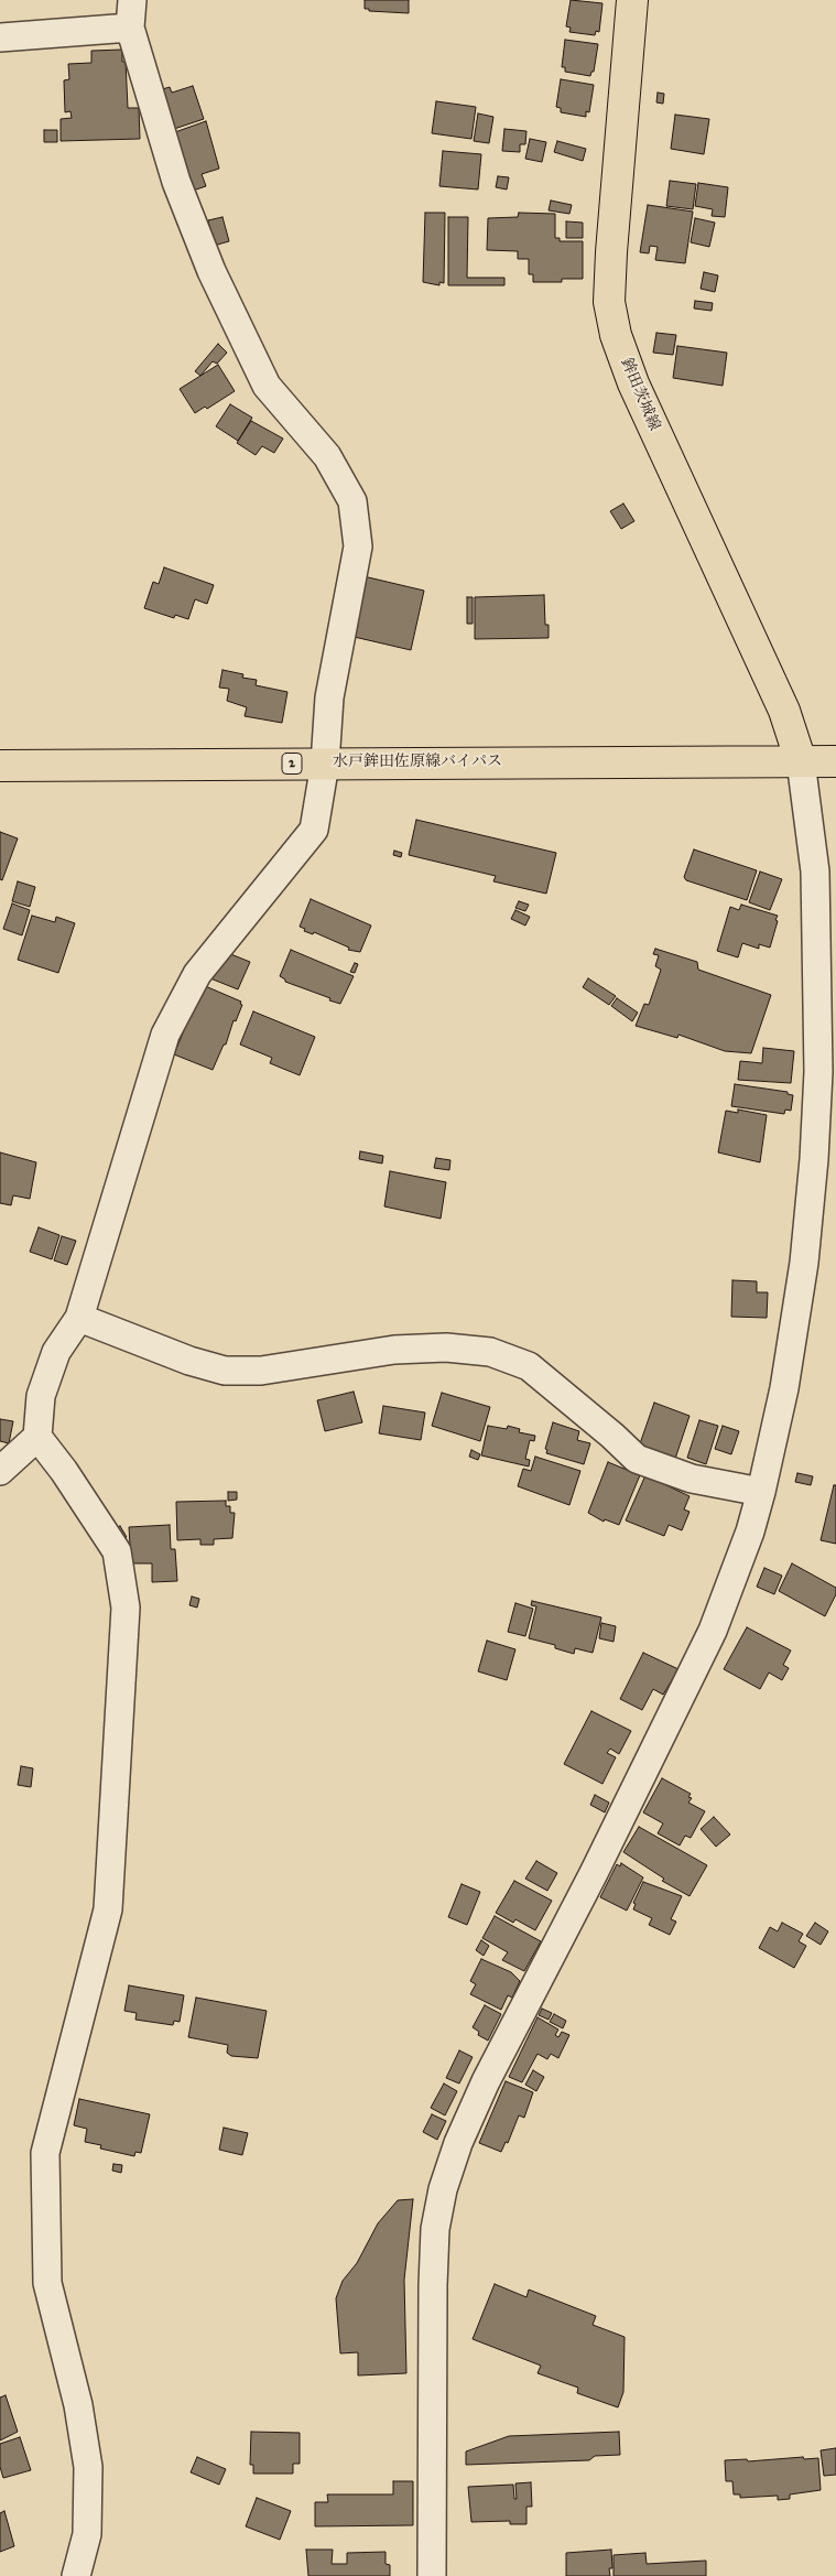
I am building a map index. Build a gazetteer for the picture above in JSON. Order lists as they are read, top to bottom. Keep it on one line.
{"streets":{"main road":["鉾田茨城線","水戸鉾田佐原線バイパス","2"]},"crossings":[["鉾田茨城線","水戸鉾田佐原線バイパス"]]}
